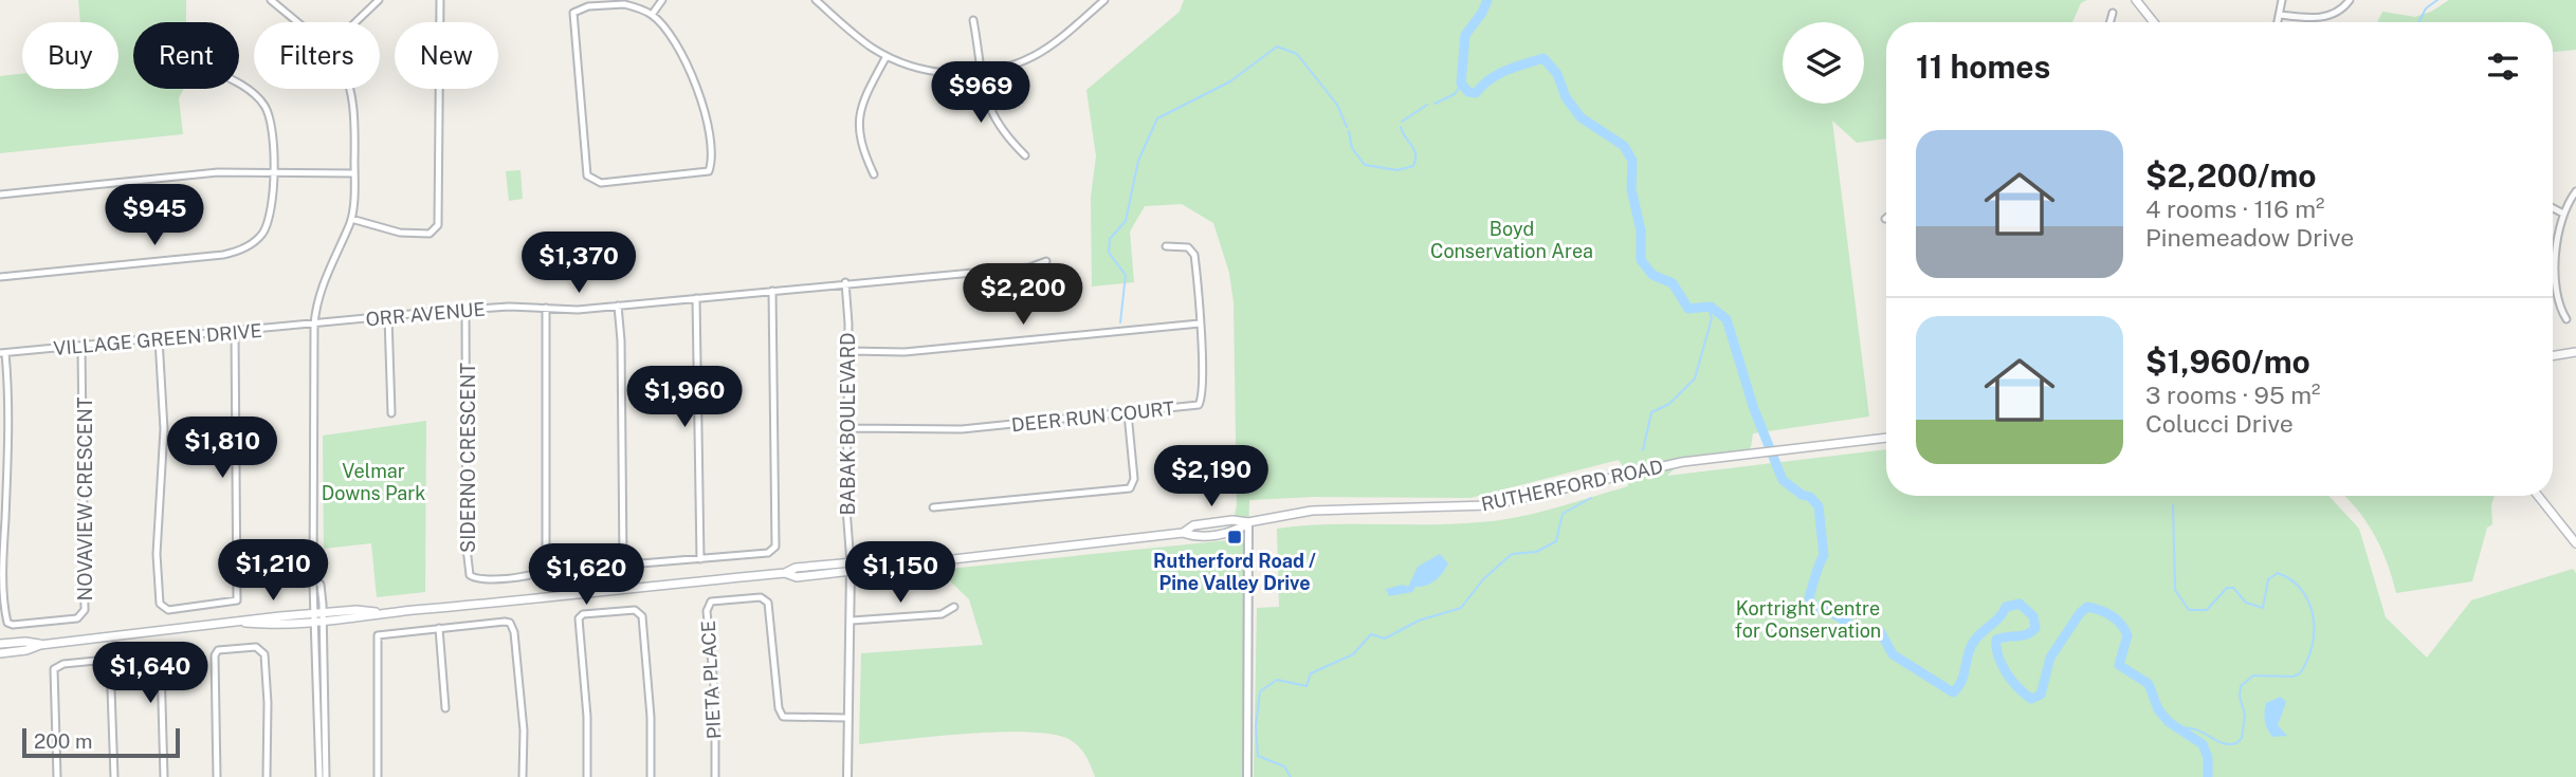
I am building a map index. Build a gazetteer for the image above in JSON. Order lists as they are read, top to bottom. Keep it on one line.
{"streets":{"main road":["RUTHERFORD ROAD"],"street":["ORR AVENUE","VILLAGE GREEN DRIVE","DEER RUN COURT","BABAK BOULEVARD","SIDERNO CRESCENT","NOVAVIEW CRESCENT","PIETA PLACE"]},"crossings":[["ORR AVENUE","VILLAGE GREEN DRIVE"],["ORR AVENUE","BABAK BOULEVARD"],["ORR AVENUE","SIDERNO CRESCENT"],["VILLAGE GREEN DRIVE","NOVAVIEW CRESCENT"],["DEER RUN COURT","BABAK BOULEVARD"],["BABAK BOULEVARD","RUTHERFORD ROAD"]],"parks":["Boyd Conservation Area","Velmar Downs Park","Kortright Centre for Conservation"],"places":{"transit":["Rutherford Road / Pine Valley Drive"]},"scale_bar":"200 m","page":{"chip":["Buy","Rent","Filters","New"],"heading":"11 homes","price":["$969","$945","$1,370","$2,200","$1,960","$1,810","$2,190","$1,210","$1,150","$1,620","$1,640"],"list":[{"name":"$2,200/mo","note":"4 rooms · 116 m² · Pinemeadow Drive"},{"name":"$1,960/mo","note":"3 rooms · 95 m² · Colucci Drive"}],"scale":"200 m"}}
